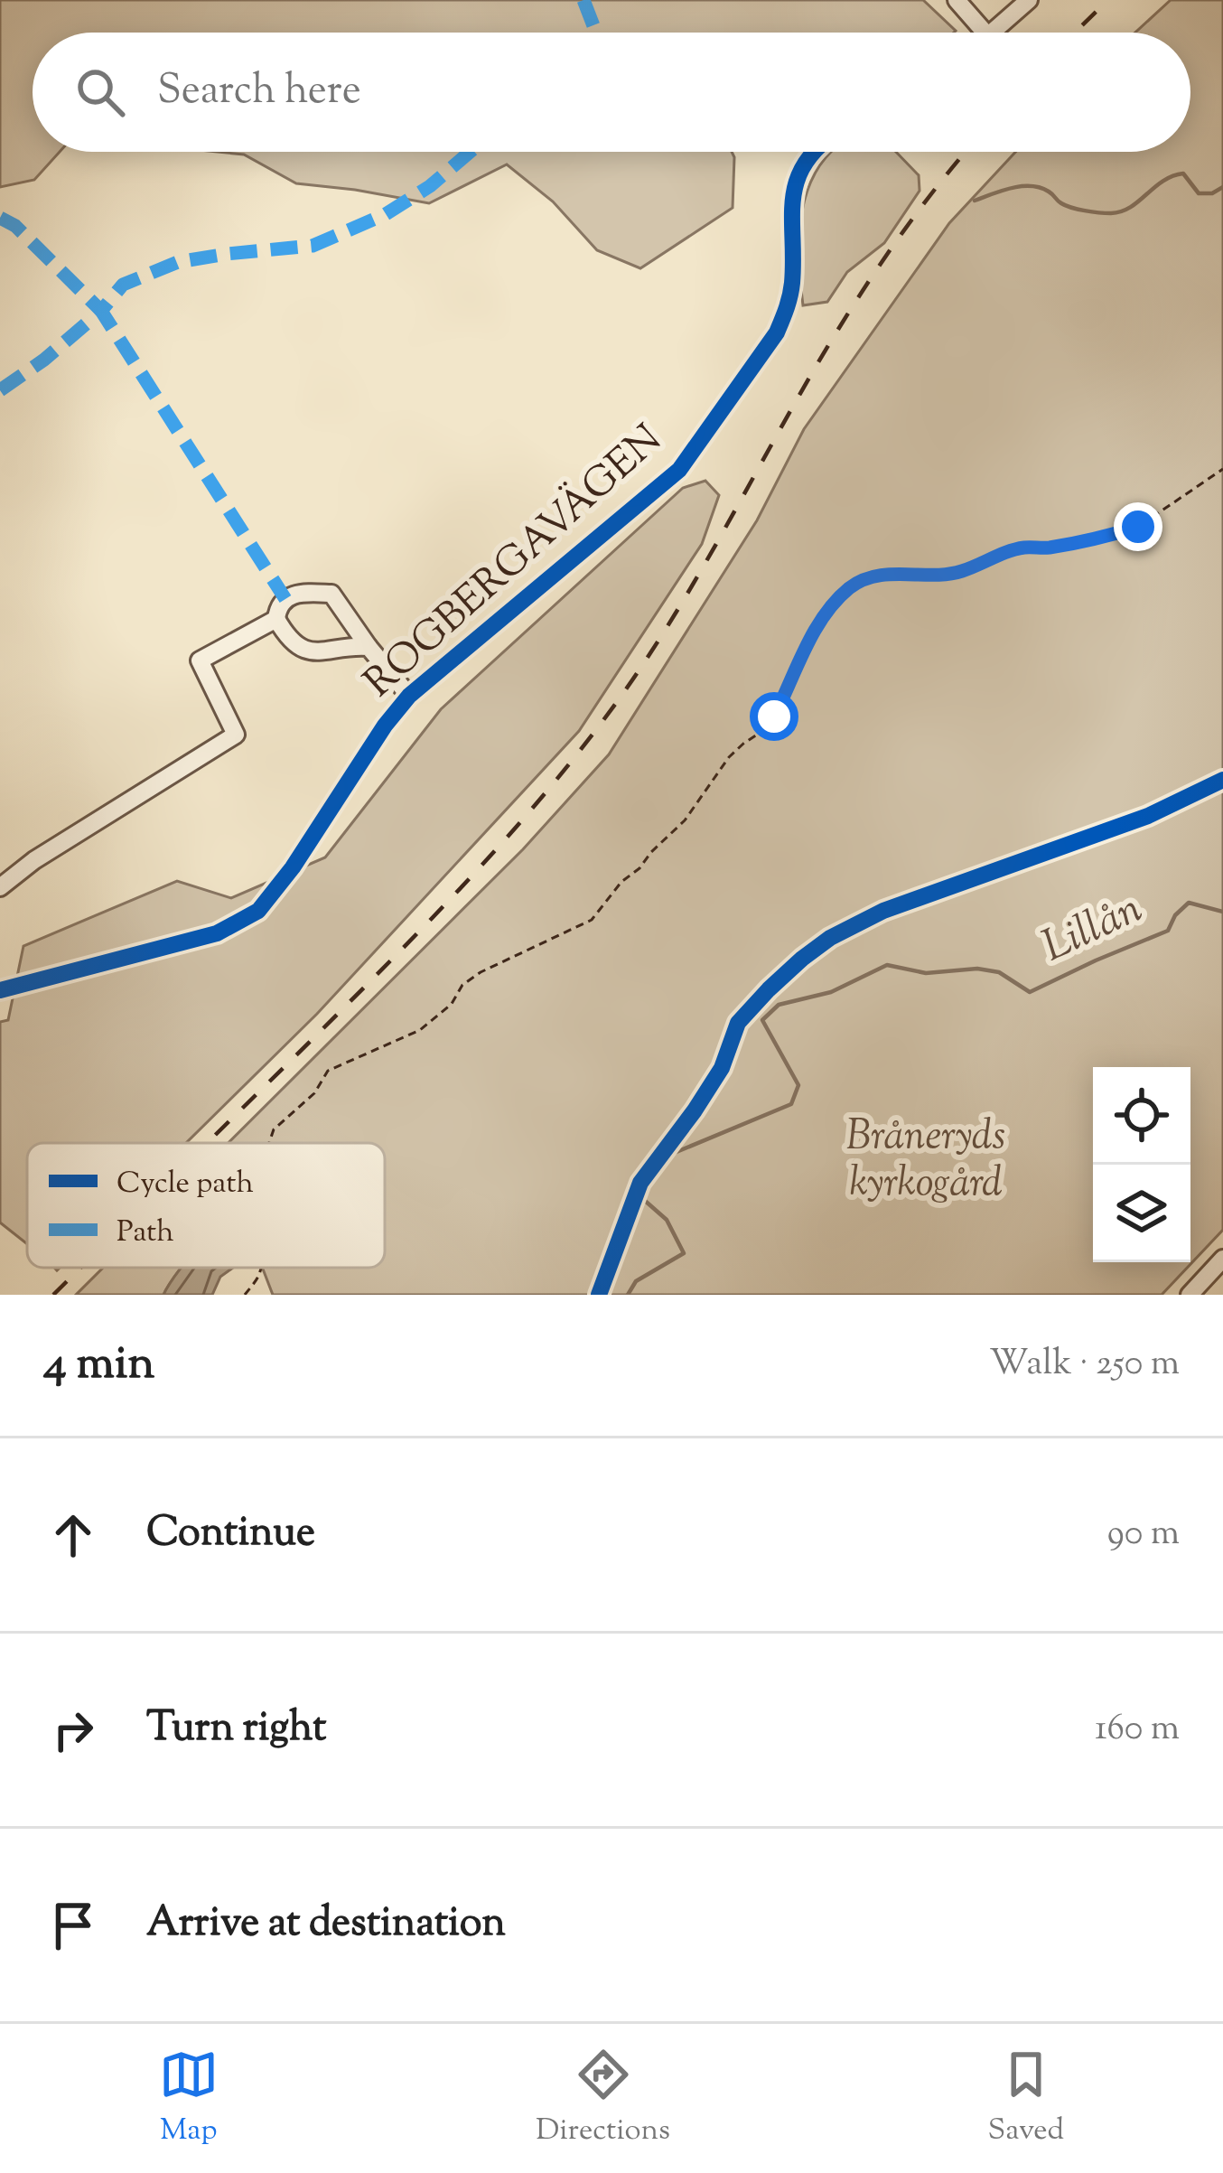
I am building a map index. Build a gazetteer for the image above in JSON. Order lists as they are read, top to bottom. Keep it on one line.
{"streets":{"street":["ROGBERGAVÄGEN"]},"water":["Lillån"],"parks":["Bråneryds kyrkogård"],"legend":["Cycle path","Path"],"page":{"search":"Search here","heading":["4 min","Walk · 250 m"],"list":[["Continue","90 m"],["Turn right","160 m"],"Arrive at destination"],"nav":["Map","Directions","Saved"]}}
